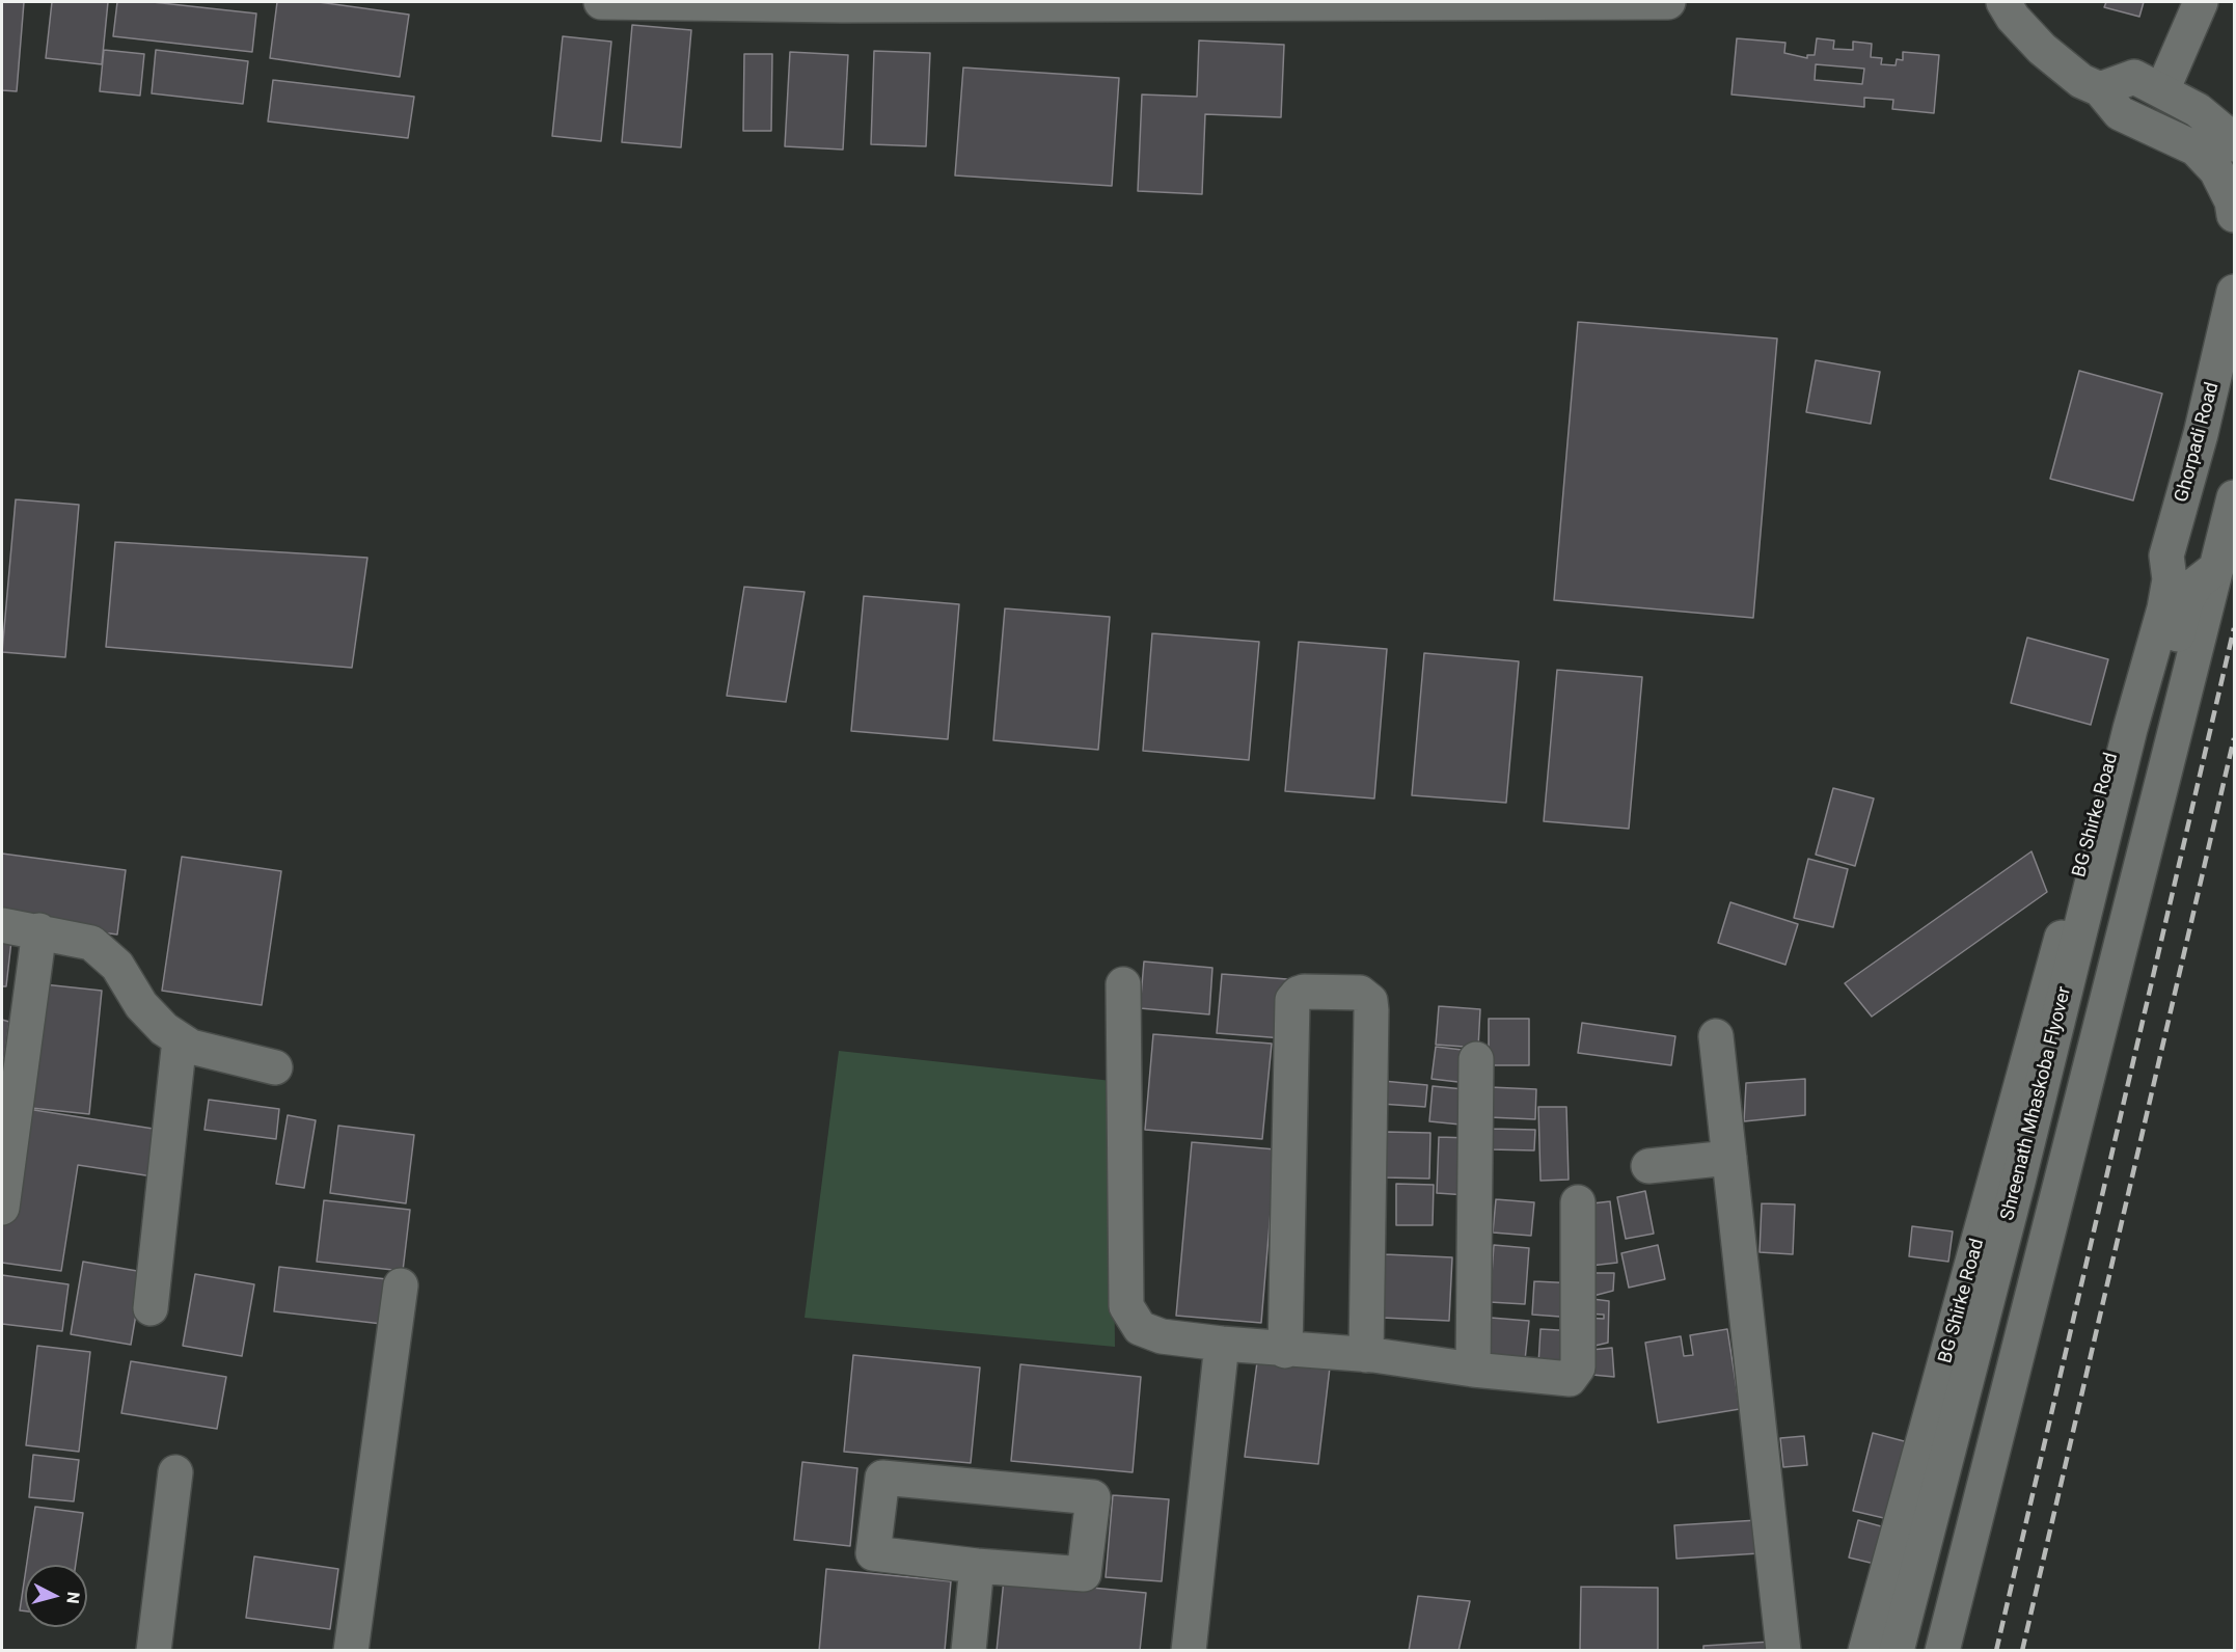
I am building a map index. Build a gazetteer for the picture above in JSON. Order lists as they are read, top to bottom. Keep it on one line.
{"streets":{"street":["Ghorpadi Road","BG Shirke Road","Shreenath Mhaskoba Flyover"]},"crossings":[["Ghorpadi Road","BG Shirke Road"],["Ghorpadi Road","Shreenath Mhaskoba Flyover"],["BG Shirke Road","Shreenath Mhaskoba Flyover"]],"north":"right"}
